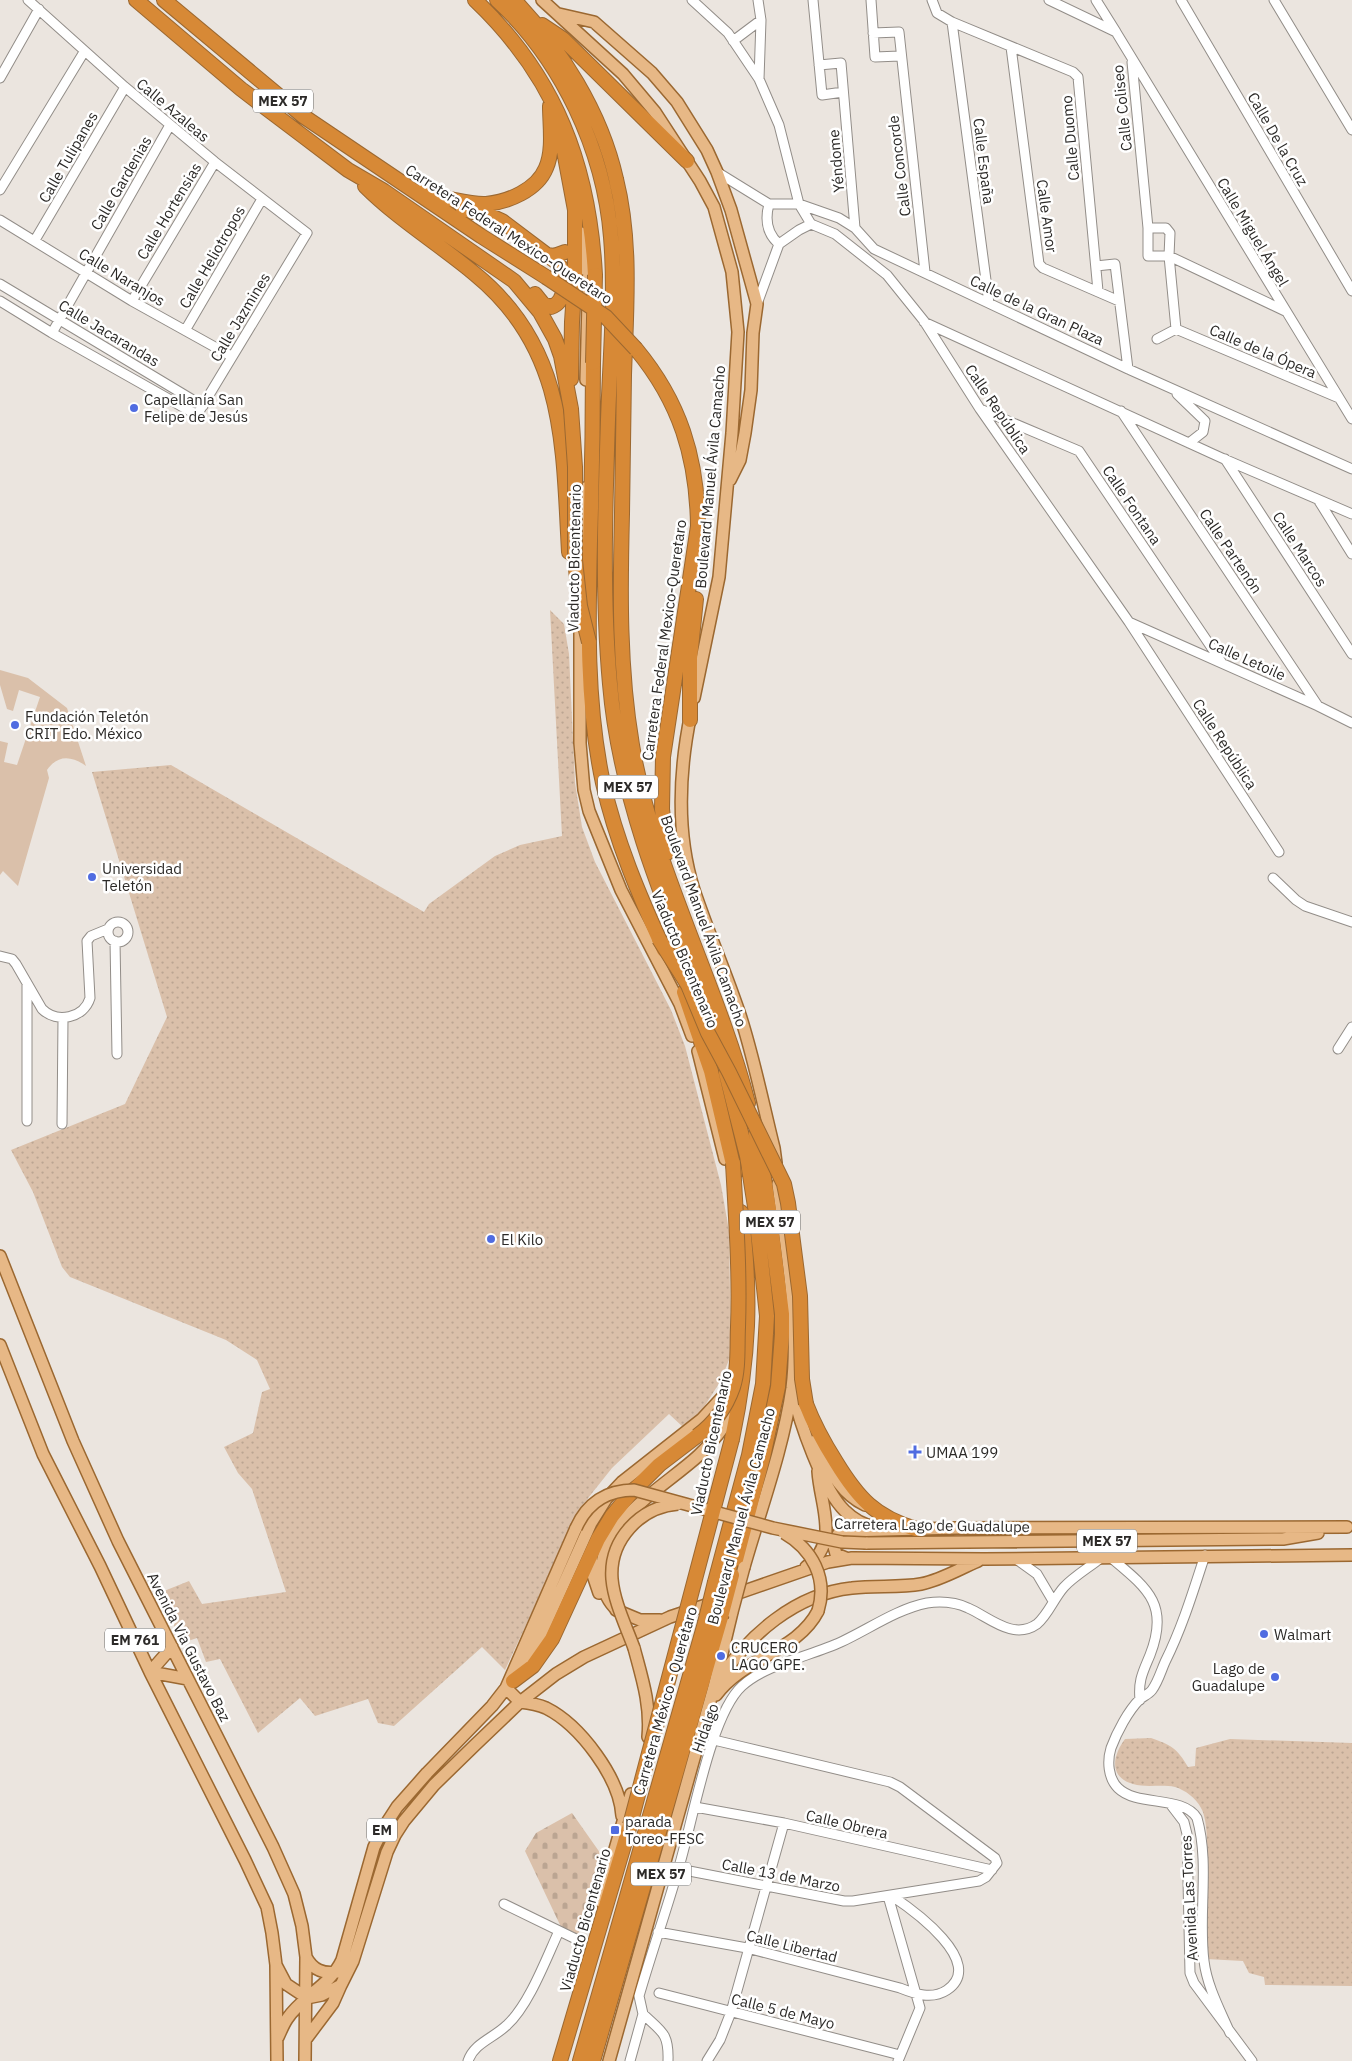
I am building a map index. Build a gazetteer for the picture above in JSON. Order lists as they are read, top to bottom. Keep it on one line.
{"streets":{"highway":["MEX 57","Carretera Federal Mexico-Queretaro","Boulevard Manuel Ávila Camacho","Viaducto Bicentenario","Carretera México - Querétaro"],"main road":["Carretera Lago de Guadalupe","EM 761","Avenida Via Gustavo Baz","EM"],"street":["Calle Coliseo","Calle Azaleas","Calle Duomo","Calle De la Cruz","Calle Tulipanes","Yéndome","Calle España","Calle Concorde","Calle Gardenias","Calle Hortensias","Calle Amor","Calle Miguel Ángel","Calle Heliotropos","Calle Naranjos","Calle de la Gran Plaza","Calle Jazmines","Calle Jacarandas","Calle de la Ópera","Calle República","Calle Fontana","Calle Marcos","Calle Partenón","Calle Letoile","Hidalgo","Calle Obrera","Calle 13 de Marzo","Avenida Las Torres","Calle Libertad","Calle 5 de Mayo"]},"crossings":[["MEX 57","Viaducto Bicentenario"],["Calle Coliseo","Calle Miguel Ángel"],["Calle Azaleas","Calle Tulipanes"],["Calle Azaleas","Calle Gardenias"],["Calle Azaleas","Calle Hortensias"],["Calle Azaleas","Calle Heliotropos"],["Calle Azaleas","Calle Jazmines"],["Calle Duomo","Calle España"],["Calle Duomo","Calle Amor"],["Calle Tulipanes","Calle Naranjos"],["Yéndome","Calle de la Gran Plaza"],["Calle España","Calle de la Gran Plaza"],["Calle Concorde","Calle de la Gran Plaza"],["Calle Gardenias","Calle Naranjos"],["Calle Gardenias","Calle Jacarandas"],["Calle Hortensias","Calle Naranjos"],["Calle Miguel Ángel","Calle de la Ópera"],["Carretera Federal Mexico-Queretaro","Boulevard Manuel Ávila Camacho"],["Calle Heliotropos","Calle Naranjos"],["Calle Naranjos","Calle Jazmines"],["Calle Jazmines","Calle Jacarandas"],["Calle República","Calle Fontana"],["Calle República","Calle Letoile"],["Boulevard Manuel Ávila Camacho","Carretera México - Querétaro"],["Calle Fontana","Calle Letoile"],["Calle Partenón","Calle Letoile"],["Carretera Lago de Guadalupe","Avenida Via Gustavo Baz"],["Carretera Lago de Guadalupe","Hidalgo"],["Carretera Lago de Guadalupe","EM"],["Carretera Lago de Guadalupe","Avenida Las Torres"],["Avenida Via Gustavo Baz","EM"],["Hidalgo","Calle Obrera"],["Hidalgo","Calle 13 de Marzo"],["Hidalgo","Calle Libertad"],["Calle Obrera","Calle 13 de Marzo"]],"places":{"other":["Capellanía San Felipe de Jesús","Fundación Teletón CRIT Edo. México","Universidad Teletón","El Kilo","Walmart","CRUCERO LAGO GPE.","Lago de Guadalupe"],"health":["UMAA 199"],"transit":["parada Toreo-FESC"]}}
